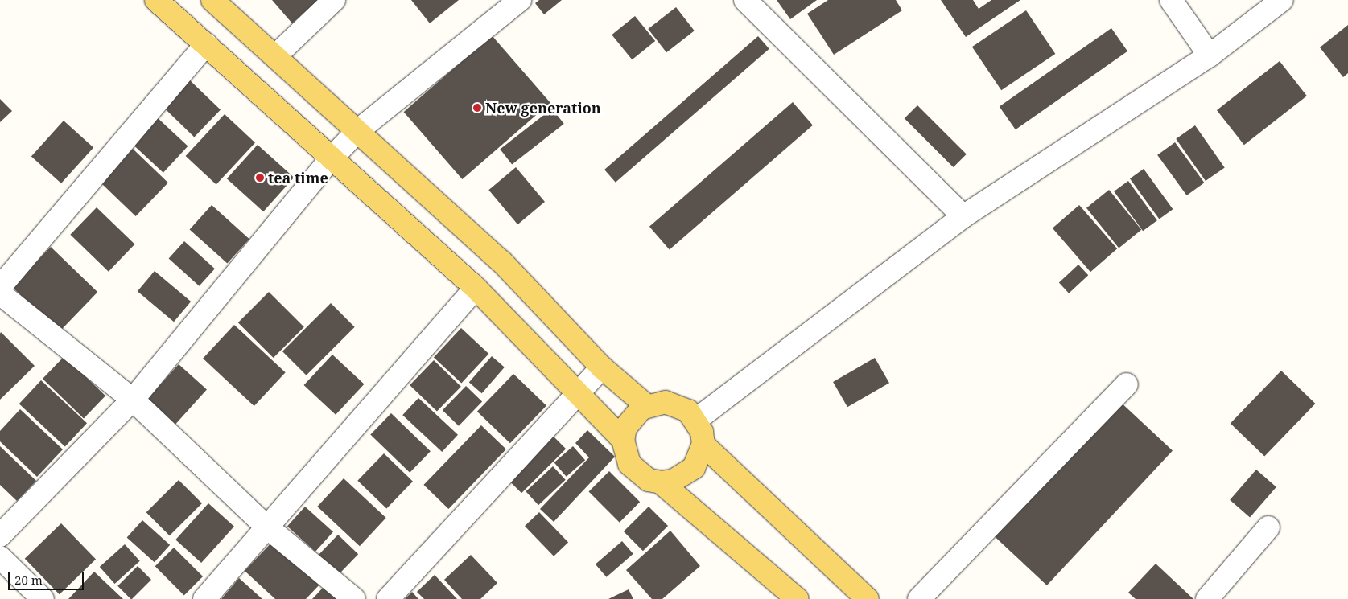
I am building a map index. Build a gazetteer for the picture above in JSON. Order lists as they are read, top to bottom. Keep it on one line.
{"places":["New generation","tea time"],"scale_bar":"20 m"}
